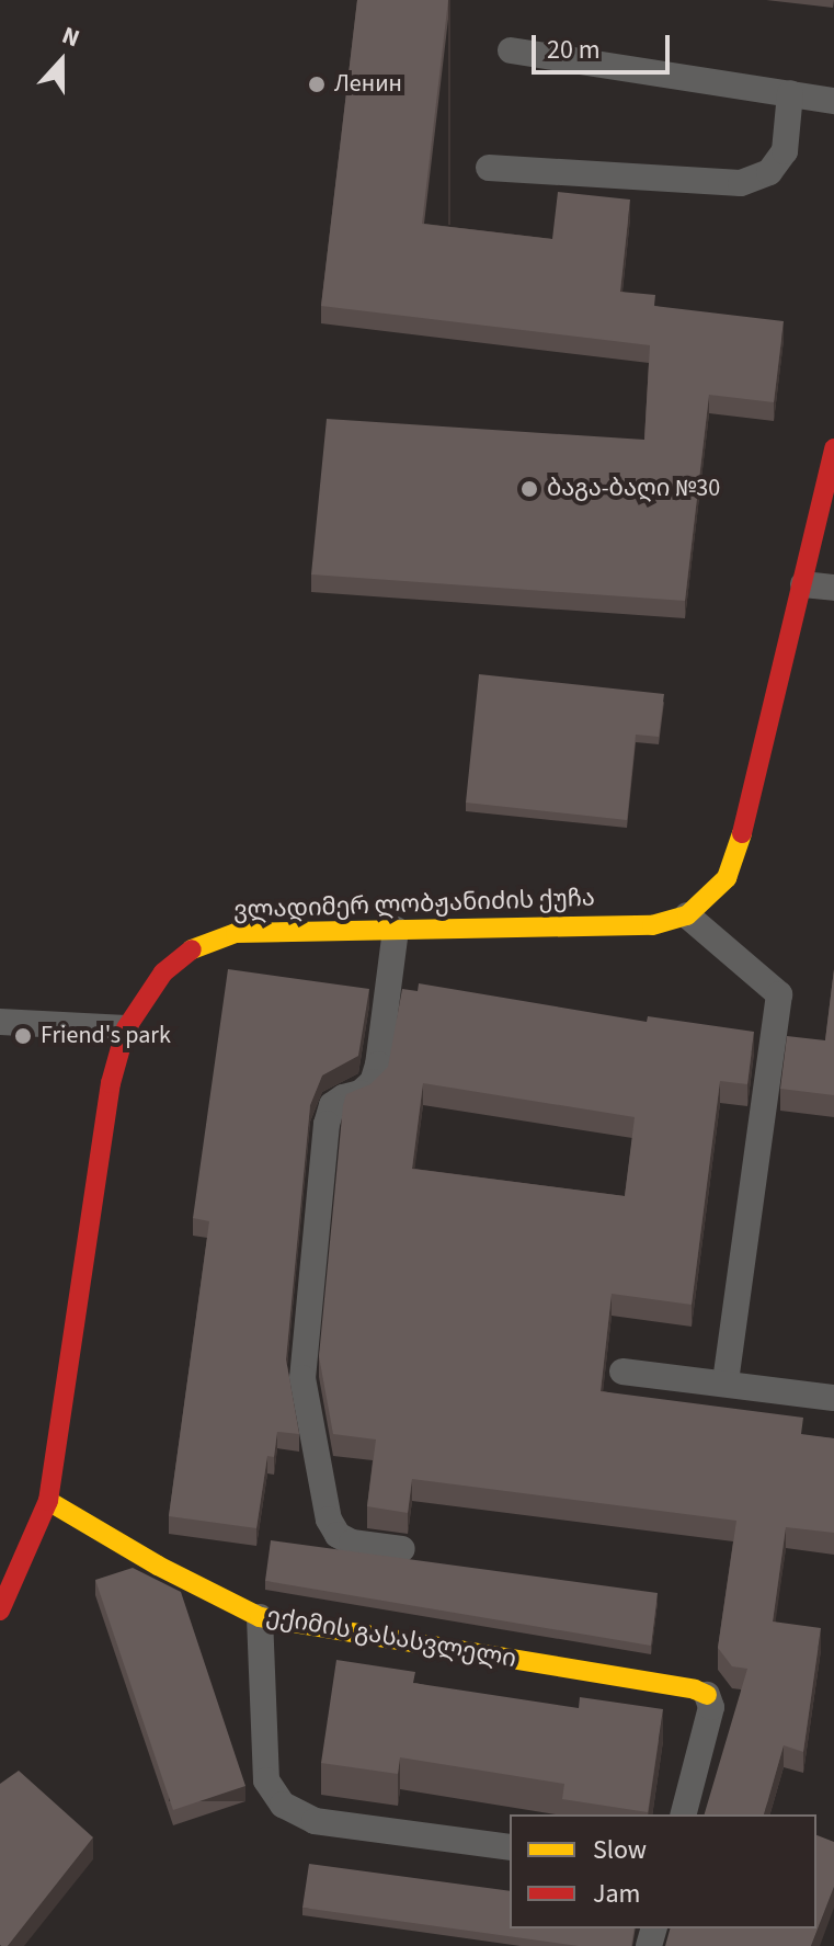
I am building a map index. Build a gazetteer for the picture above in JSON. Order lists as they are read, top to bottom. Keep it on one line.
{"streets":{"street":["ვლადიმერ ლობჟანიძის ქუჩა","ექიმის გასასვლელი"]},"crossings":[["ვლადიმერ ლობჟანიძის ქუჩა","ექიმის გასასვლელი"]],"places":["Ленин","ბაგა-ბაღი №30","Friend's park"],"legend":["Slow","Jam"],"scale_bar":"20 m","north":"top"}
